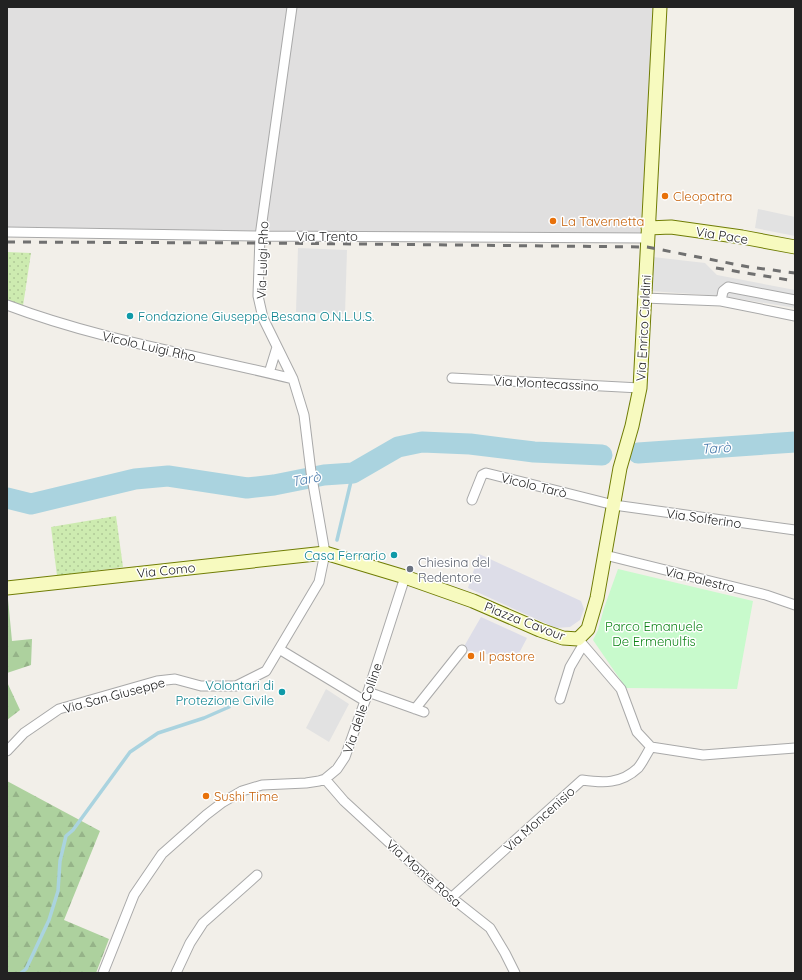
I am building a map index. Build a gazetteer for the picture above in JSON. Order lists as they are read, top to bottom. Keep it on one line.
{"streets":{"street":["Via Pace","Via Trento","Via Luigi Rho","Via Enrico Cialdini","Vicolo Luigi Rho","Via Montecassino","Vicolo Tarò","Via Solferino","Via Como","Via Palestro","Piazza Cavour","Via San Giuseppe","Via delle Colline","Via Moncenisio","Via Monte Rosa"]},"crossings":[["Via Pace","Via Trento"],["Via Pace","Via Enrico Cialdini"],["Via Trento","Via Luigi Rho"],["Via Trento","Via Enrico Cialdini"],["Via Luigi Rho","Vicolo Luigi Rho"],["Via Luigi Rho","Via Como"],["Via Luigi Rho","Piazza Cavour"],["Via Luigi Rho","Via San Giuseppe"],["Via Enrico Cialdini","Via Montecassino"],["Via Enrico Cialdini","Vicolo Tarò"],["Via Enrico Cialdini","Via Solferino"],["Via Enrico Cialdini","Via Palestro"],["Via Enrico Cialdini","Piazza Cavour"],["Vicolo Tarò","Via Solferino"],["Via Como","Piazza Cavour"],["Via Como","Via San Giuseppe"],["Piazza Cavour","Via San Giuseppe"],["Piazza Cavour","Via delle Colline"],["Via delle Colline","Via Monte Rosa"],["Via Moncenisio","Via Monte Rosa"]],"water":["Tarò"],"parks":["Parco Emanuele De Ermenulfis"],"places":["Cleopatra","La Tavernetta","Fondazione Giuseppe Besana O.N.L.U.S.","Casa Ferrario","Chiesina del Redentore","Il pastore","Volontari di Protezione Civile","Sushi Time"]}
